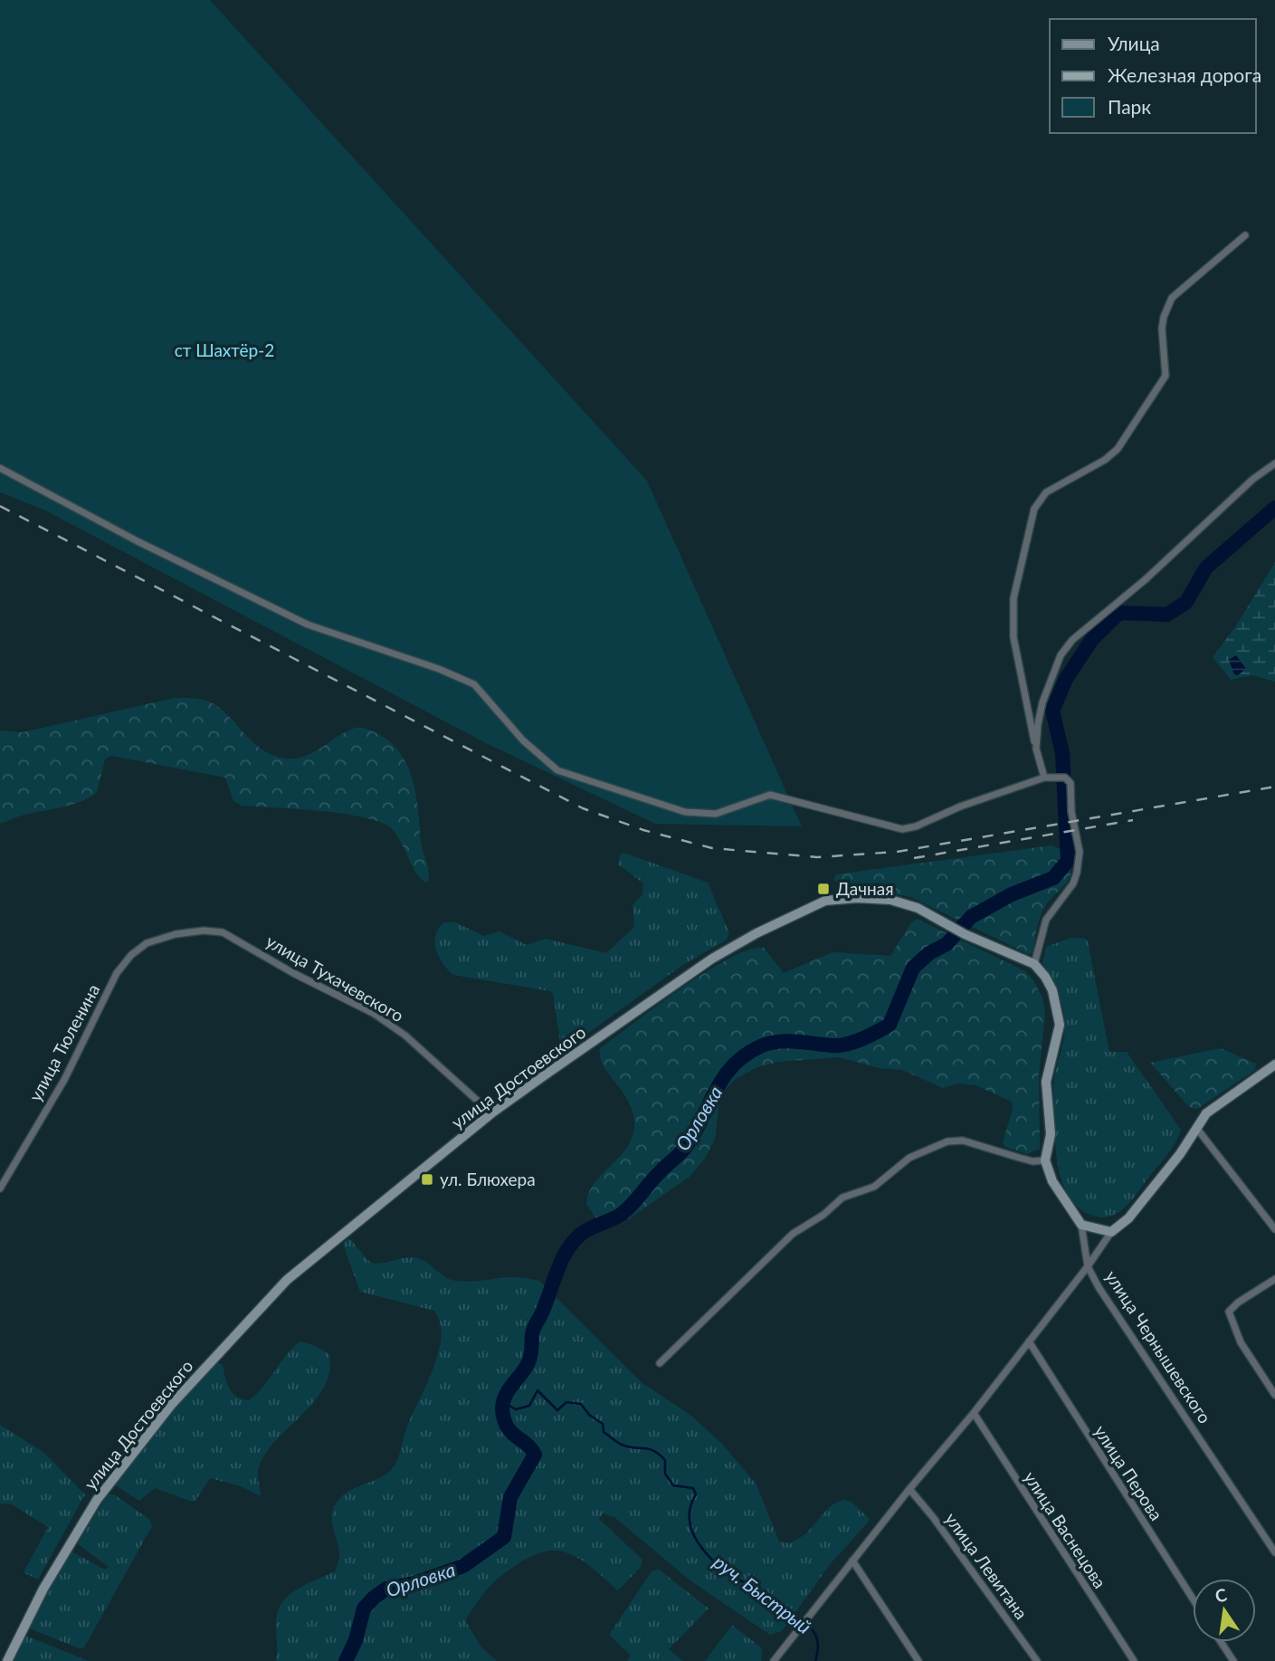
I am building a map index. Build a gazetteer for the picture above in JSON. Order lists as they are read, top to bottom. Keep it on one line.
{"streets":{"main road":["улица Достоевского","улица Чернышевского"],"street":["улица Тухачевского","улица Тюленина","улица Перова","улица Васнецова","улица Левитана"]},"crossings":[["улица Тухачевского","улица Тюленина"],["улица Тухачевского","улица Достоевского"]],"water":["Орловка","руч. Быстрый"],"parks":["ст Шахтёр-2"],"places":{"transit":["Дачная","ул. Блюхера"]},"legend":["Улица","Железная дорога","Парк"],"north":"top"}
